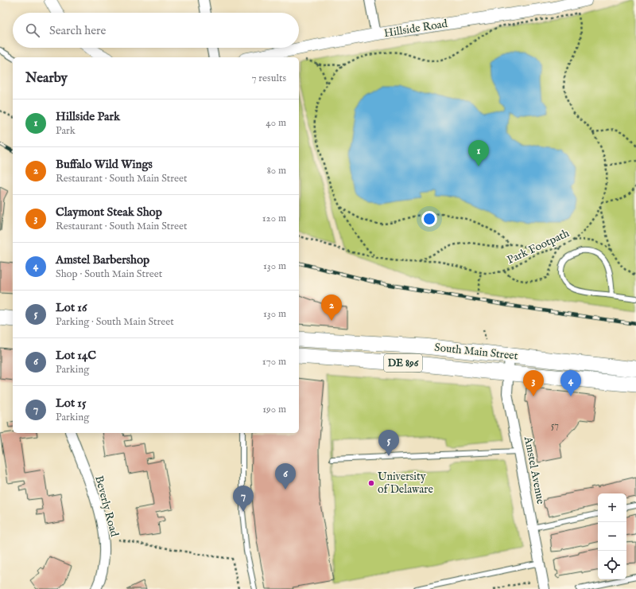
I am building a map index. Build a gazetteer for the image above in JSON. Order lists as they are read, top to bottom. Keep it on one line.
{"streets":{"main road":["South Main Street","DE 896"],"street":["Hillside Road","Amstel Avenue","Beverly Road"],"path":["Park Footpath"]},"crossings":[["South Main Street","Amstel Avenue"]],"places":["University of Delaware"],"house_numbers":["57"],"page":{"search":"Search here","heading":["Nearby","7 results"],"list":[{"mark":"1","name":"Hillside Park","note":"Park","value":"40 m"},{"mark":"2","name":"Buffalo Wild Wings","note":"Restaurant · South Main Street","value":"80 m"},{"mark":"3","name":"Claymont Steak Shop","note":"Restaurant · South Main Street","value":"120 m"},{"mark":"4","name":"Amstel Barbershop","note":"Shop · South Main Street","value":"130 m"},{"mark":"5","name":"Lot 16","note":"Parking · South Main Street","value":"130 m"},{"mark":"6","name":"Lot 14C","note":"Parking","value":"170 m"},{"mark":"7","name":"Lot 15","note":"Parking","value":"190 m"}],"pins":["1","2","3","4","5","6","7"],"map_buttons":["+","−"]}}
